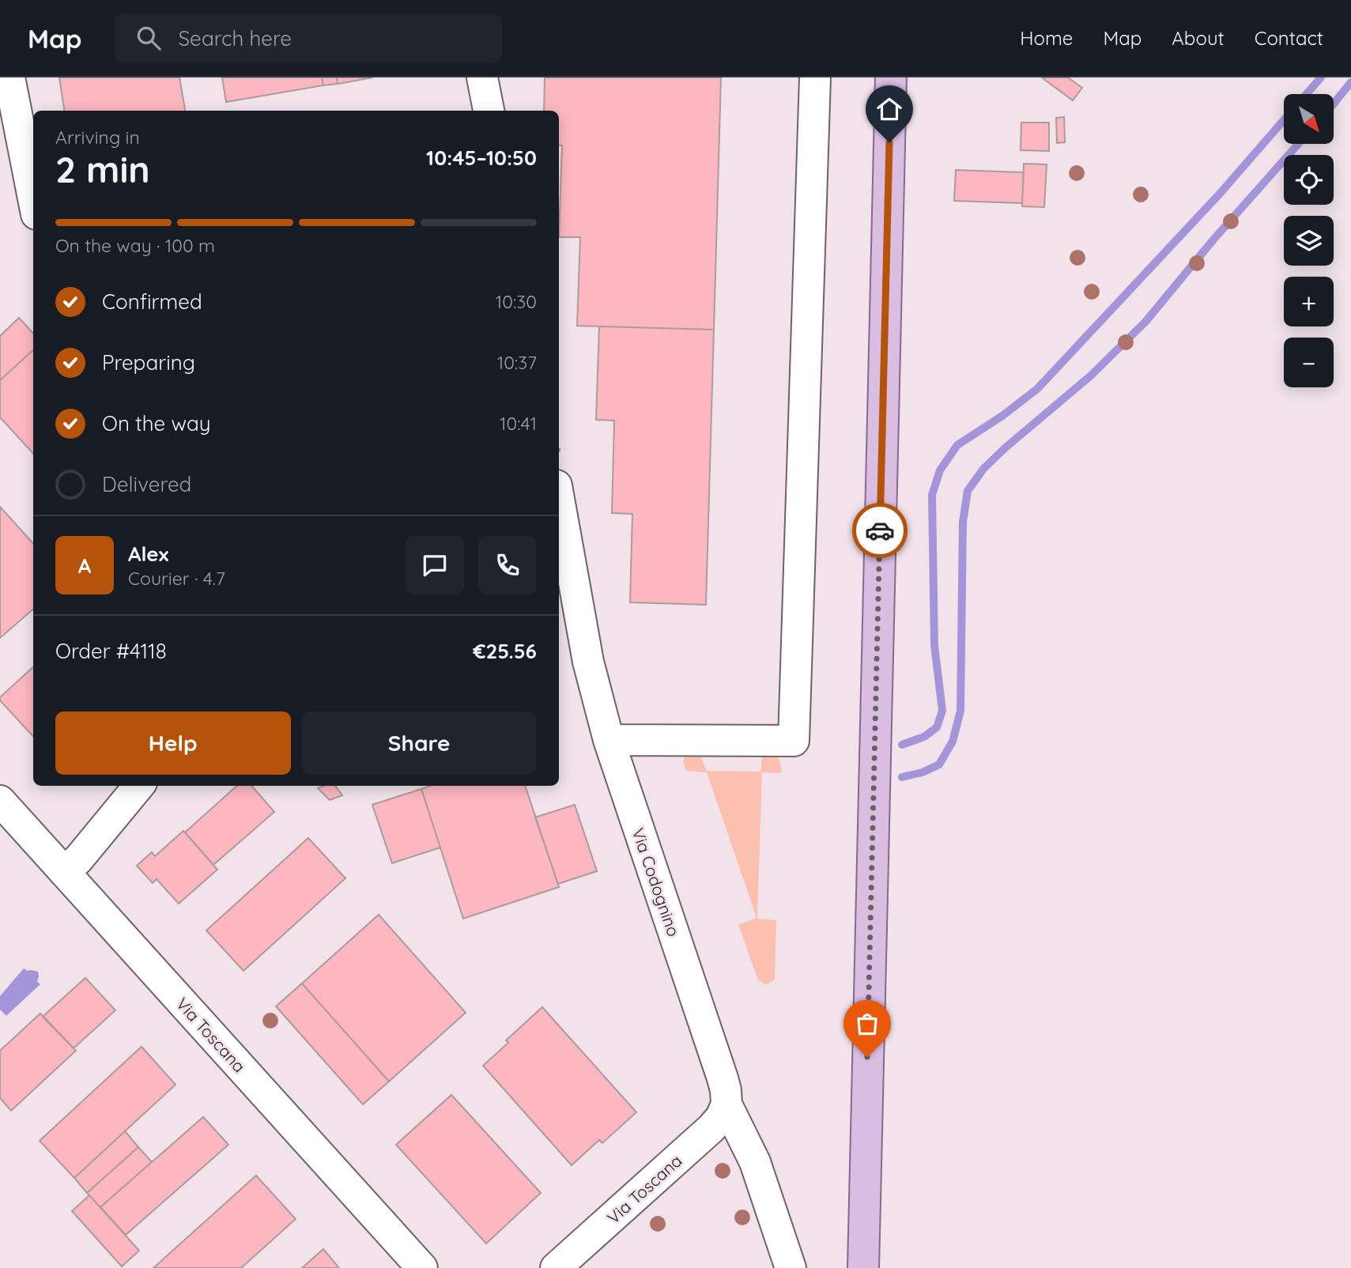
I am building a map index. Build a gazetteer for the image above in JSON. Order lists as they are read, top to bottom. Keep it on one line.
{"streets":{"street":["Via Codognino","Via Toscana"]},"crossings":[["Via Codognino","Via Toscana"]],"north":"bottom right","page":{"header":"Map","search":"Search here","nav":["Home","Map","About","Contact"],"map_buttons":["+","−"],"heading":["2 min","Arriving in","10:45–10:50"],"panel":["Alex","Courier · 4.7","Order #4118","€25.56"],"bar":"On the way · 100 m","list":[["Confirmed","10:30"],["Preparing","10:37"],["On the way","10:41"],"Delivered"],"round":"A","buttons":["Help","Share"]}}
